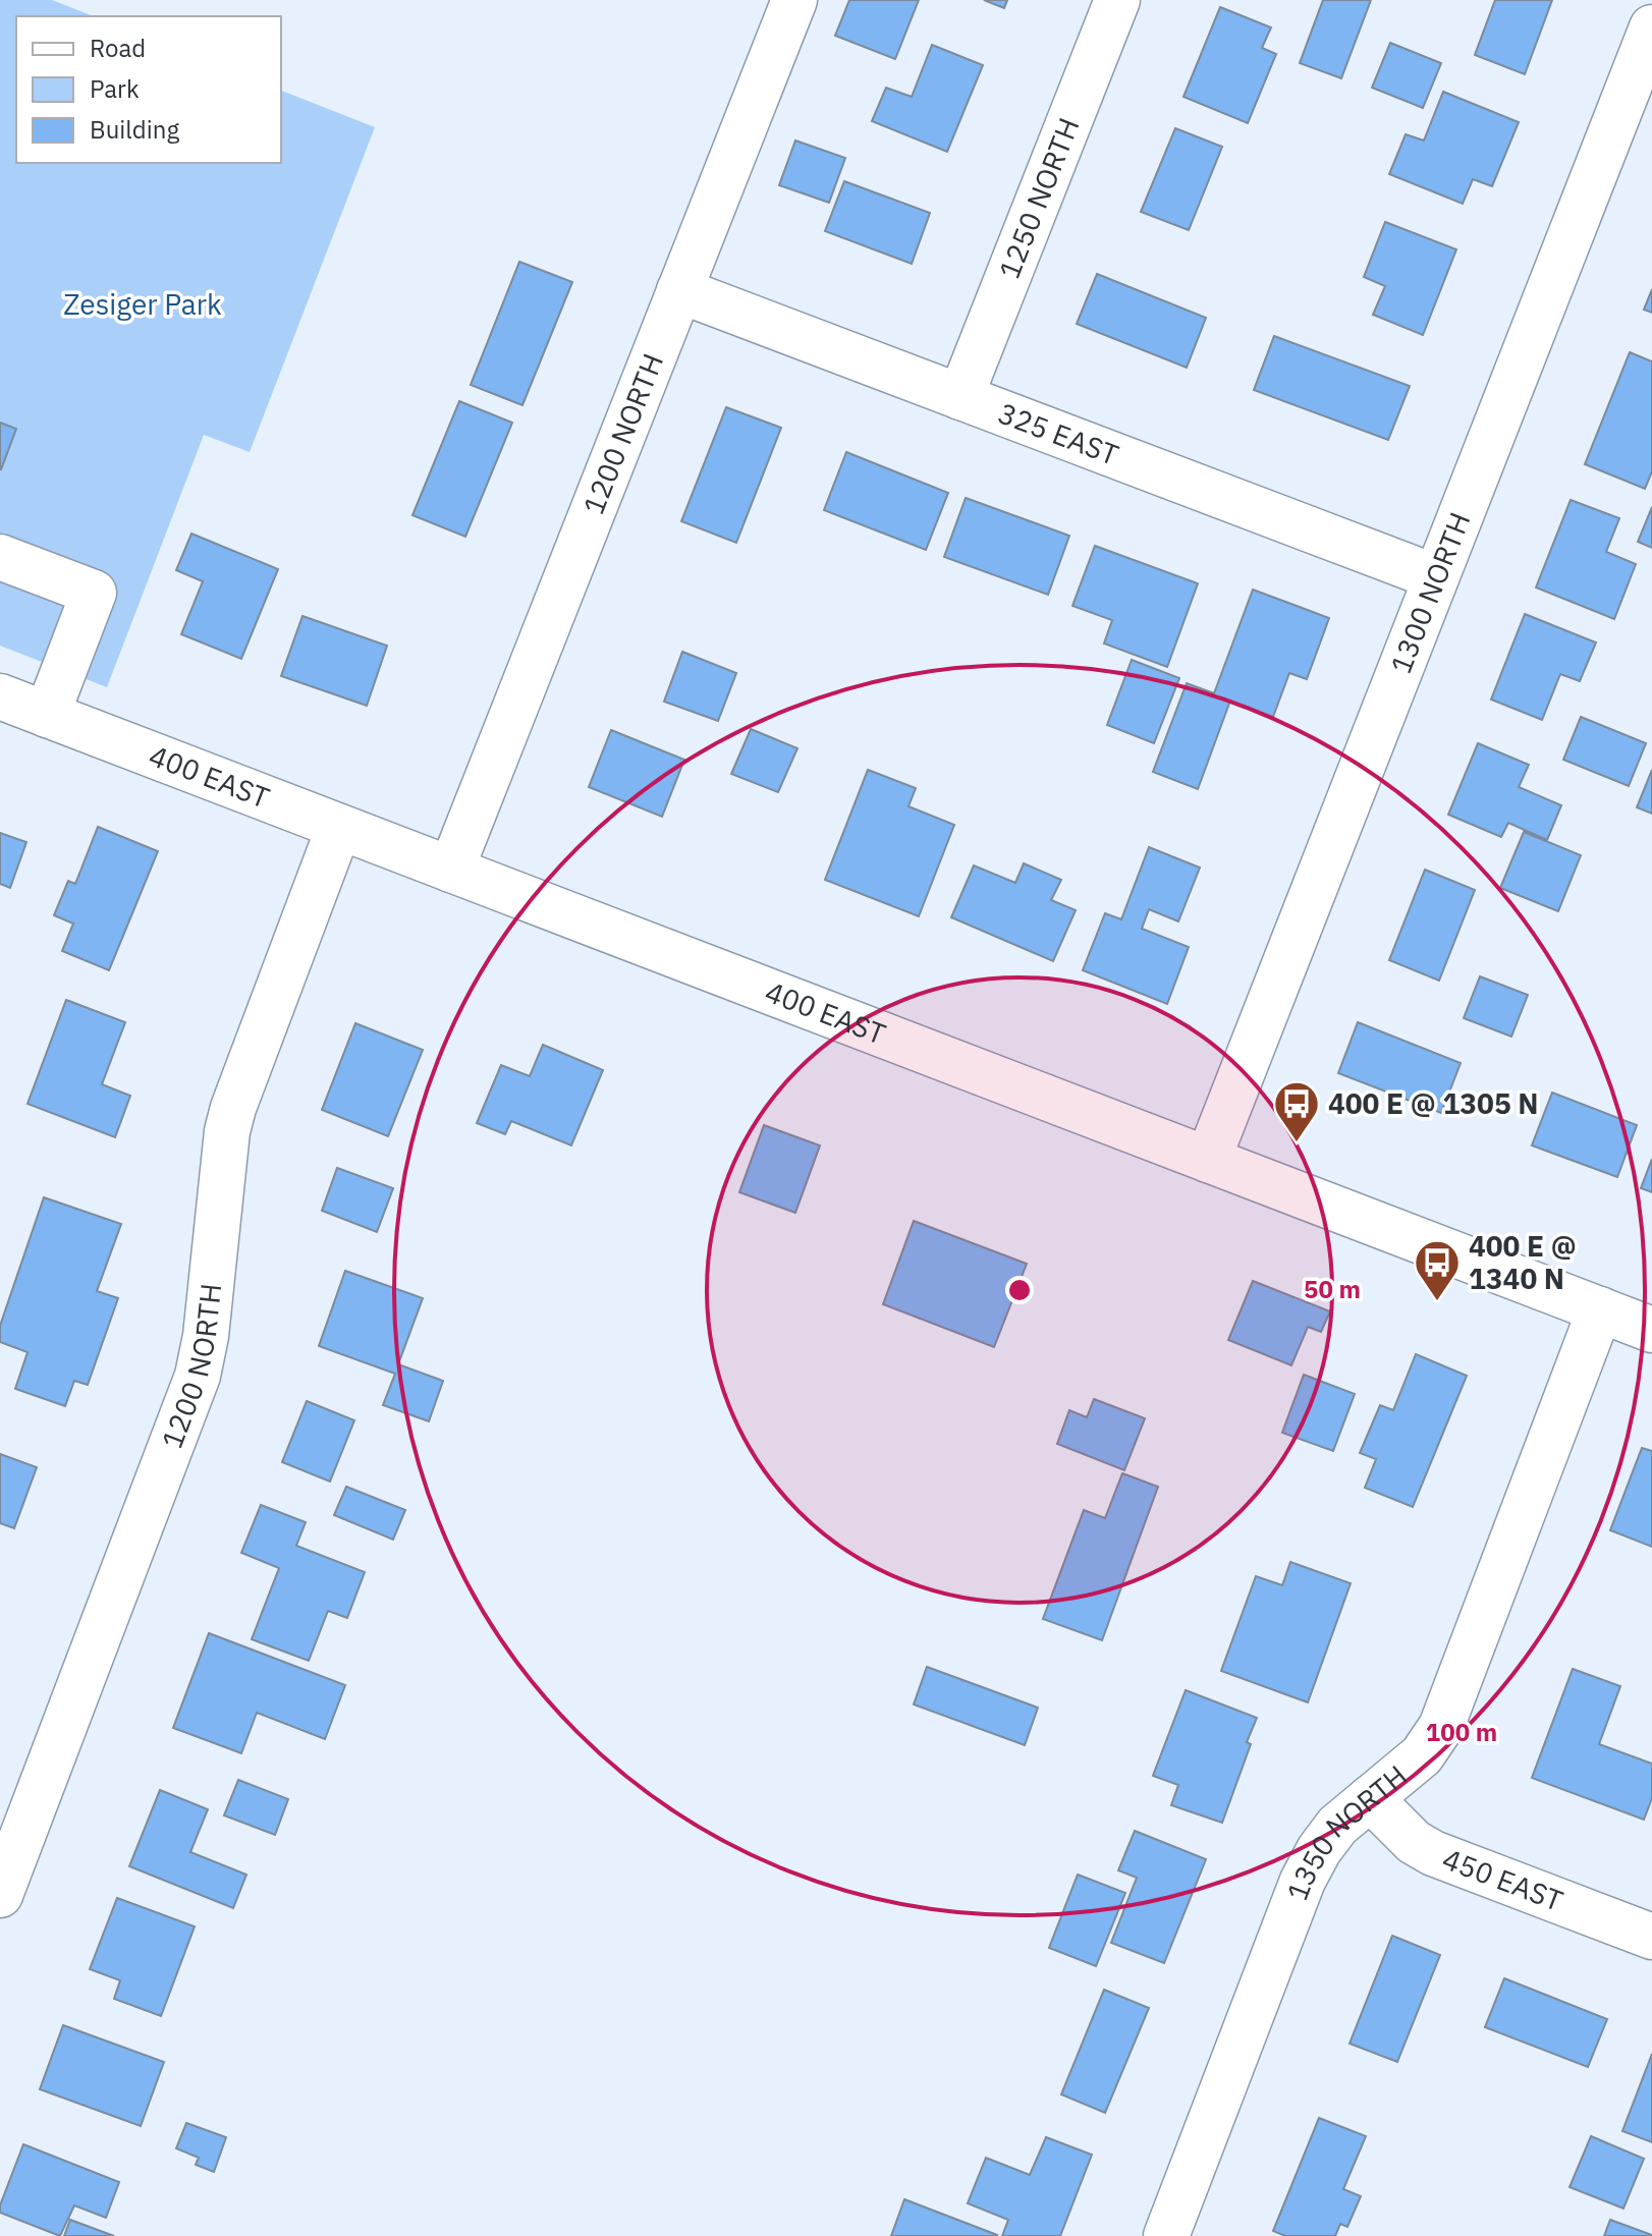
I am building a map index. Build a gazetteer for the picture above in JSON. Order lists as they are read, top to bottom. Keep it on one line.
{"streets":{"street":["1250 NORTH","325 EAST","1200 NORTH","1300 NORTH","400 EAST","1350 NORTH","450 EAST"]},"crossings":[["1250 NORTH","325 EAST"],["325 EAST","1200 NORTH"],["325 EAST","1300 NORTH"],["1200 NORTH","400 EAST"],["1300 NORTH","400 EAST"],["400 EAST","1350 NORTH"],["1350 NORTH","450 EAST"]],"parks":["Zesiger Park"],"places":{"bus stop":["400 E @ 1305 N","400 E @ 1340 N"]},"legend":["Road","Park","Building"],"rings":["50 m","100 m"]}
